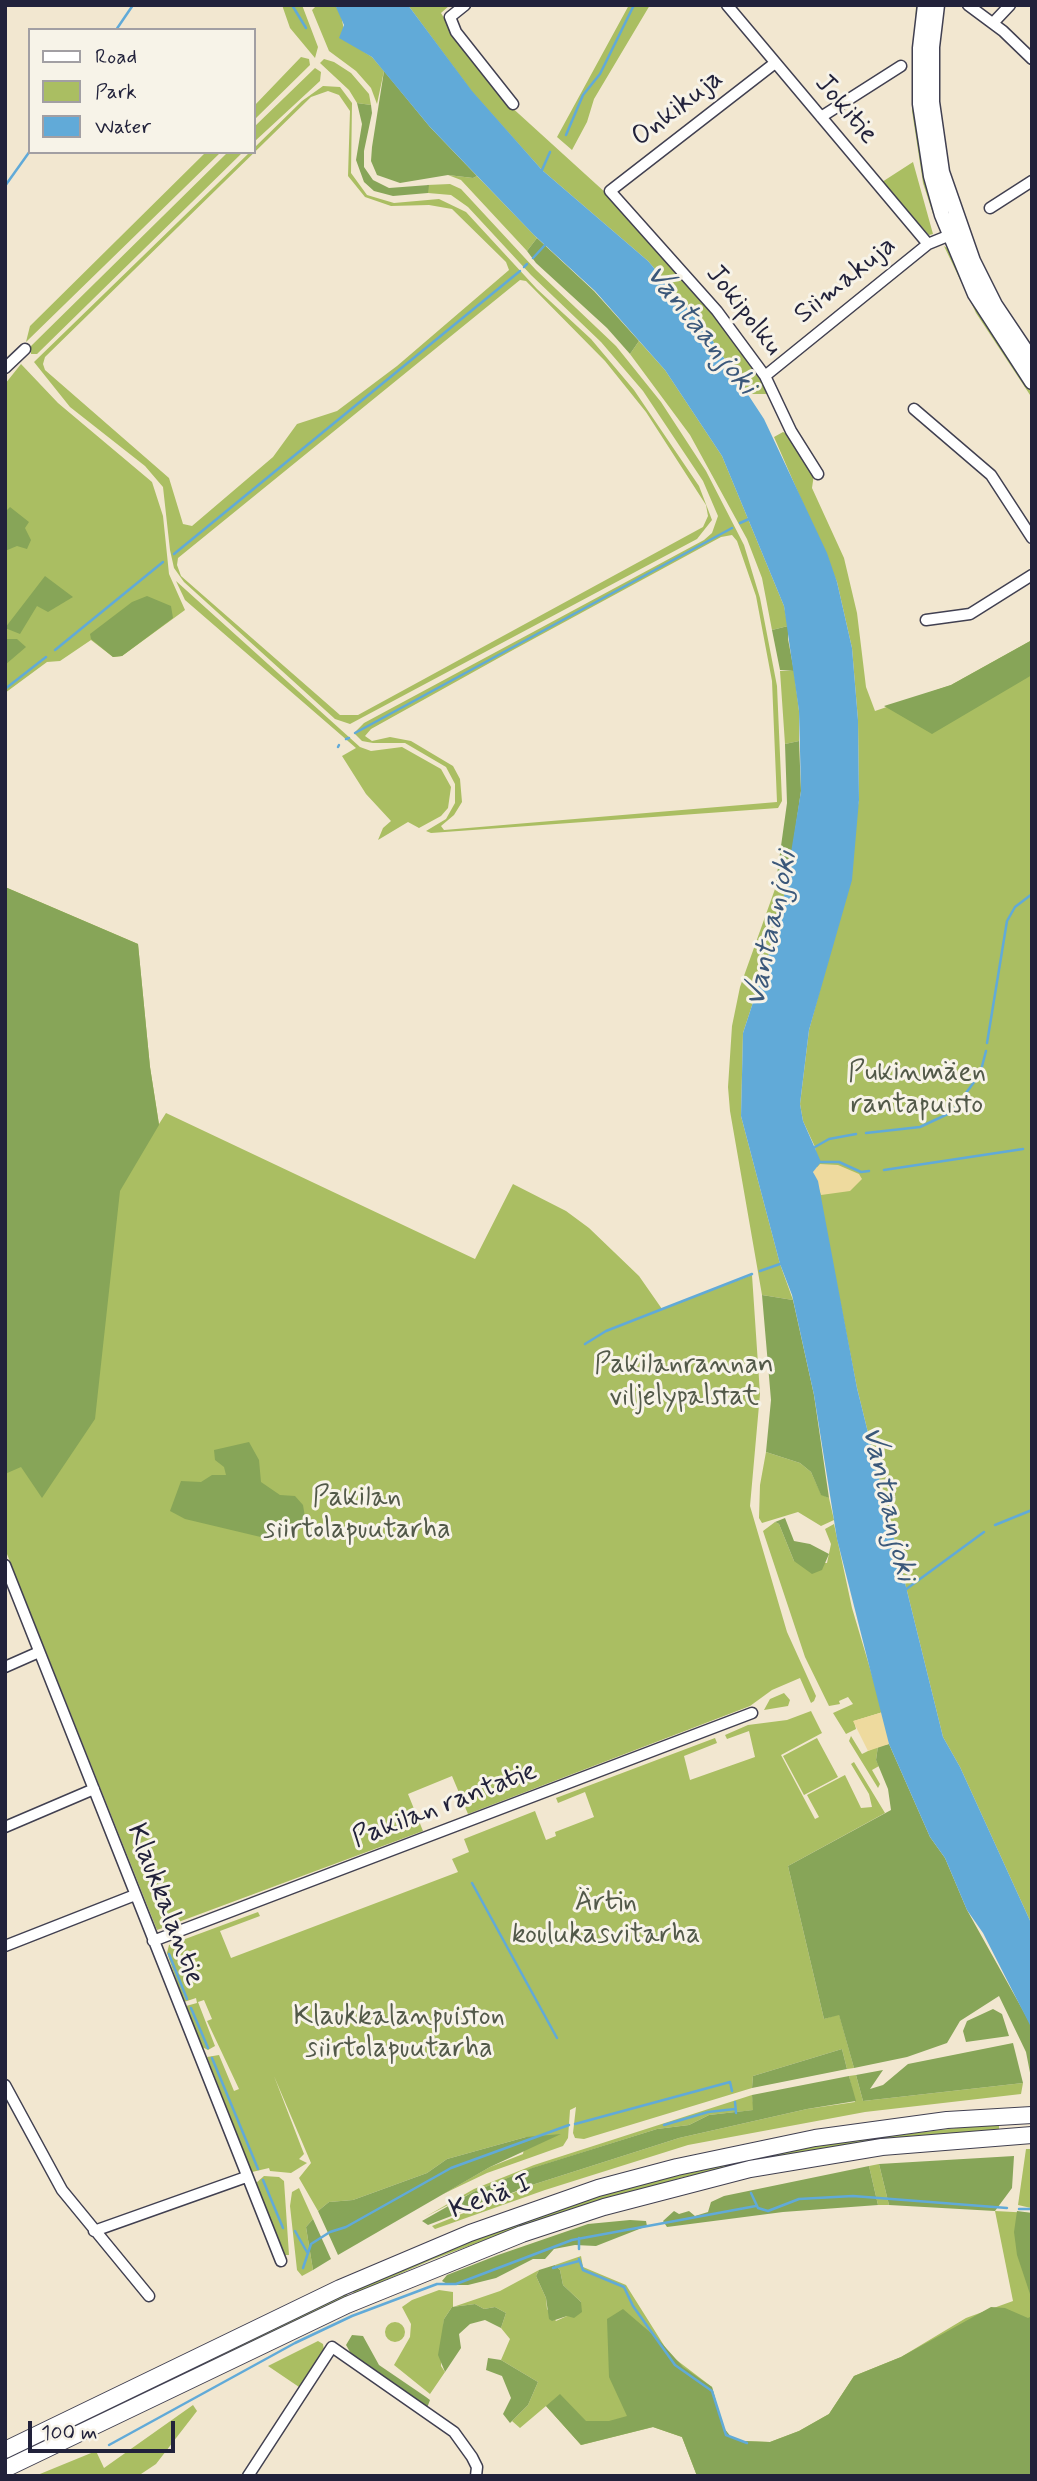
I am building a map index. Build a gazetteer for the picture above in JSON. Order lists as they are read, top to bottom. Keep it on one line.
{"streets":{"highway":["Kehä I"],"street":["Onkikuja","Jokitie","Siimakuja","Jokipolku","Pakilan rantatie","Klaukkalantie"]},"crossings":[["Onkikuja","Jokitie"],["Onkikuja","Jokipolku"],["Jokitie","Siimakuja"],["Siimakuja","Jokipolku"],["Pakilan rantatie","Klaukkalantie"]],"water":["Vantaanjoki"],"parks":["Pukinmäen rantapuisto","Pakilanrannan viljelypalstat","Pakilan siirtolapuutarha","Ärtin koulukasvitarha","Klaukkalanpuiston siirtolapuutarha"],"legend":["Road","Park","Water"],"scale_bar":"100 m"}
